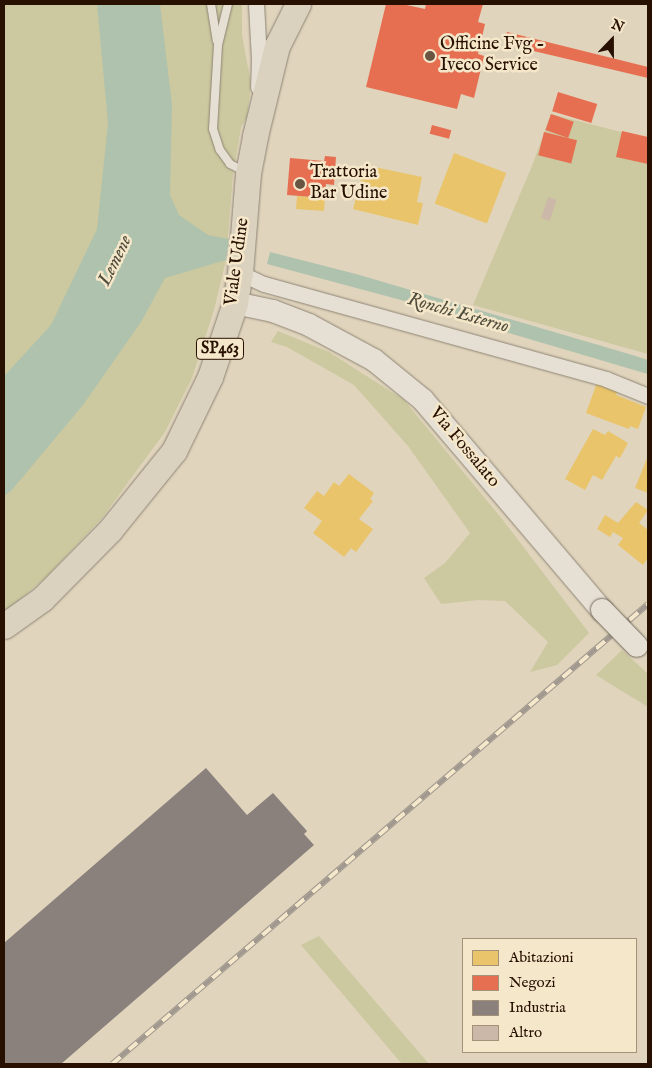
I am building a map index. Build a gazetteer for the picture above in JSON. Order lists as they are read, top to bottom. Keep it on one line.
{"streets":{"main road":["Viale Udine","SP463"],"street":["Via Fossalato"]},"crossings":[["Viale Udine","Via Fossalato"]],"water":["Lemene","Ronchi Esterno"],"places":["Officine Fvg - Iveco Service","Trattoria Bar Udine"],"legend":["Abitazioni","Negozi","Industria","Altro"],"north":"top"}
